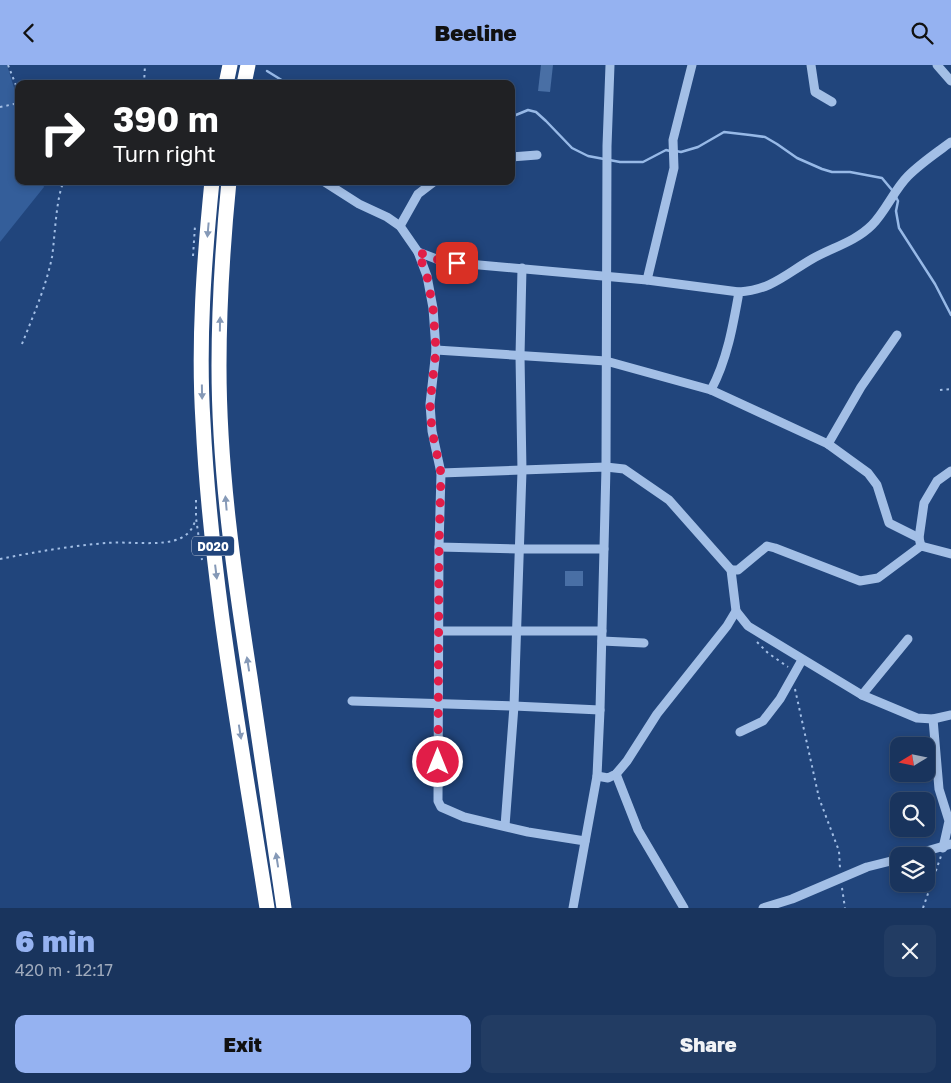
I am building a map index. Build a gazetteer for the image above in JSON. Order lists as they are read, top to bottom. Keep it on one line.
{"streets":{"highway":["D020"]},"north":"left","page":{"header":"Beeline","turn":["390 m","Turn right"],"heading":["6 min","420 m · 12:17"],"buttons":["Exit","Share"]}}
